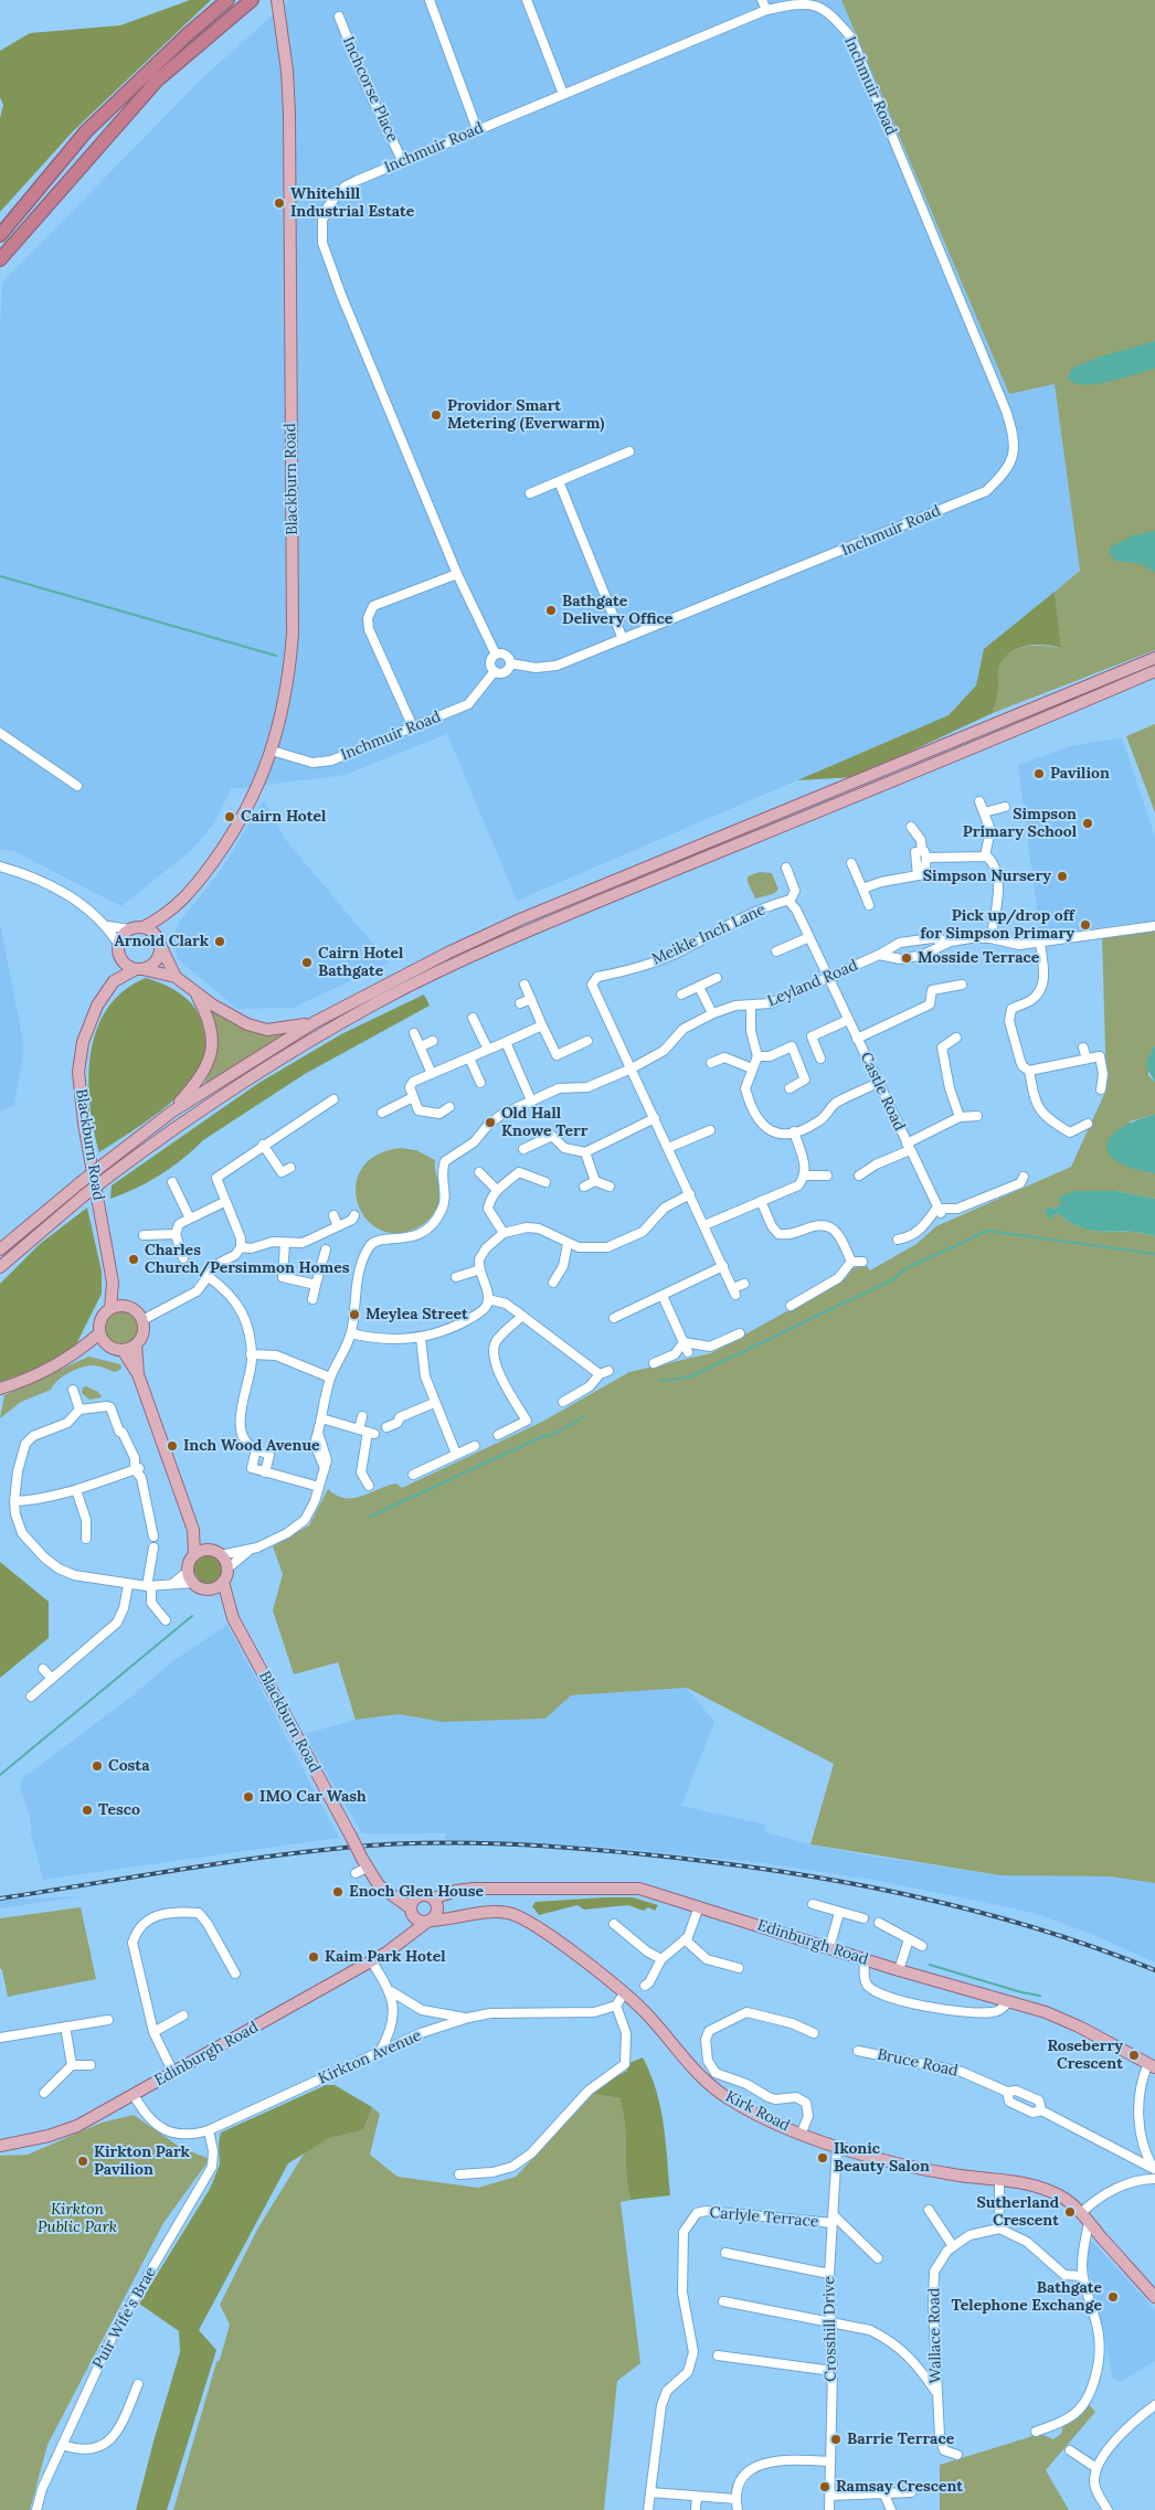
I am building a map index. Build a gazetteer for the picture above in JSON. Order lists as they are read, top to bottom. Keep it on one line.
{"streets":{"main road":["Blackburn Road","Edinburgh Road","Kirk Road"],"street":["Inchmuir Road","Inchcorse Place","Meikle Inch Lane","Leyland Road","Castle Road","Kirkton Avenue","Bruce Road","Carlyle Terrace","Puir Wife's Brae","Crosshill Drive","Wallace Road"]},"crossings":[["Inchmuir Road","Inchcorse Place"],["Inchmuir Road","Blackburn Road"],["Blackburn Road","Leyland Road"],["Meikle Inch Lane","Leyland Road"],["Leyland Road","Castle Road"],["Edinburgh Road","Kirkton Avenue"],["Edinburgh Road","Kirk Road"],["Kirkton Avenue","Puir Wife's Brae"],["Kirk Road","Crosshill Drive"],["Carlyle Terrace","Crosshill Drive"]],"parks":["Kirkton Public Park"],"places":["Whitehill Industrial Estate","Providor Smart Metering (Everwarm)","Bathgate Delivery Office","Pavilion","Cairn Hotel","Simpson Primary School","Simpson Nursery","Pick up/drop off for Simpson Primary","Arnold Clark","Mosside Terrace","Cairn Hotel Bathgate","Old Hall Knowe Terr","Charles Church/Persimmon Homes","Meylea Street","Inch Wood Avenue","Costa","IMO Car Wash","Tesco","Enoch Glen House","Kaim Park Hotel","Roseberry Crescent","Ikonic Beauty Salon","Kirkton Park Pavilion","Sutherland Crescent","Bathgate Telephone Exchange","Barrie Terrace","Ramsay Crescent"]}
